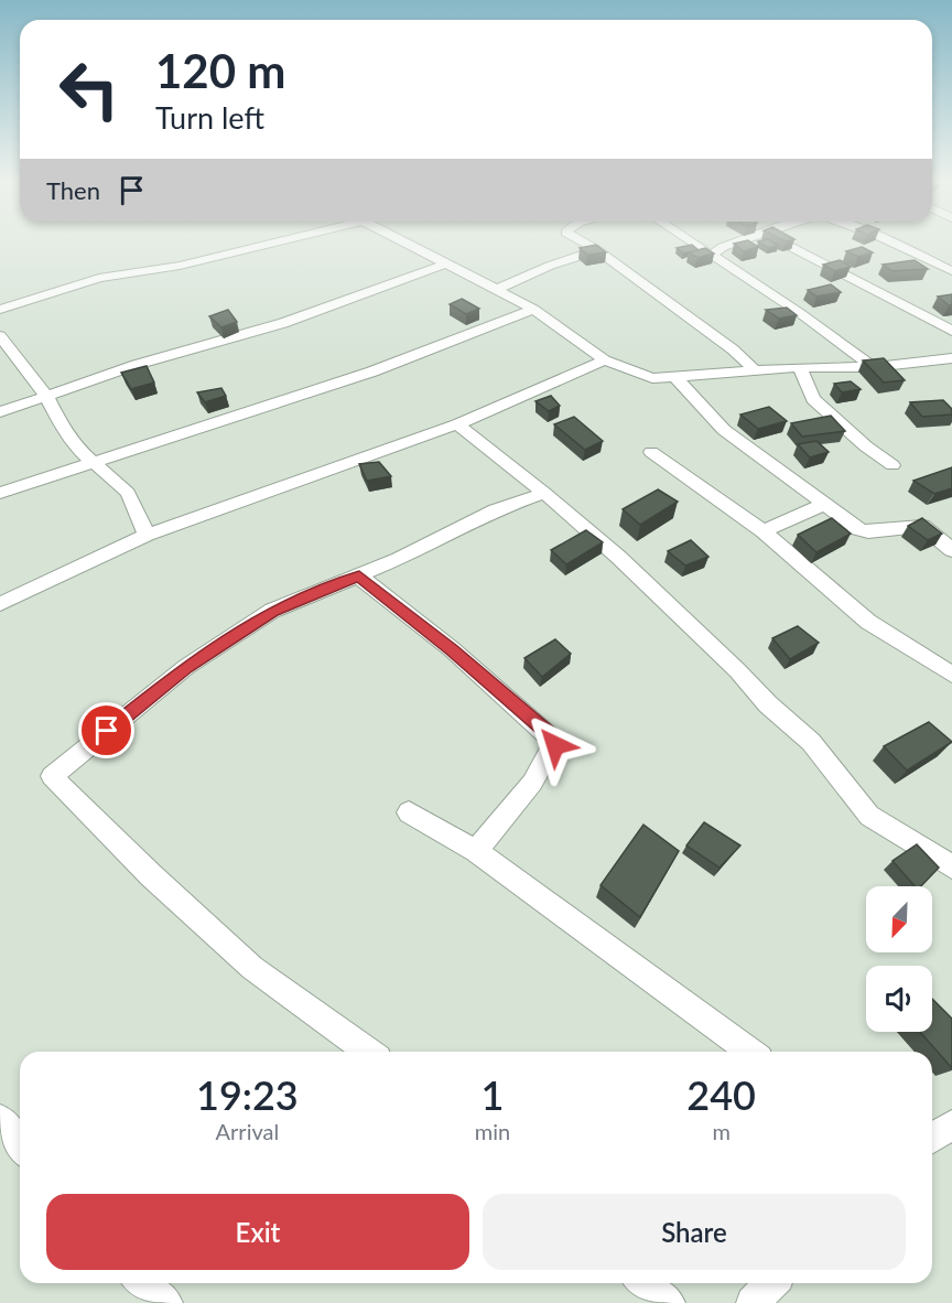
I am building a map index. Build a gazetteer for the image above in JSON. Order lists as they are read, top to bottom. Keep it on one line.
{"north":"bottom left","page":{"turn":["120 m","Turn left"],"then":"Then","eta":["19:23","Arrival","1","min","240","m"],"buttons":["Exit","Share"]}}
